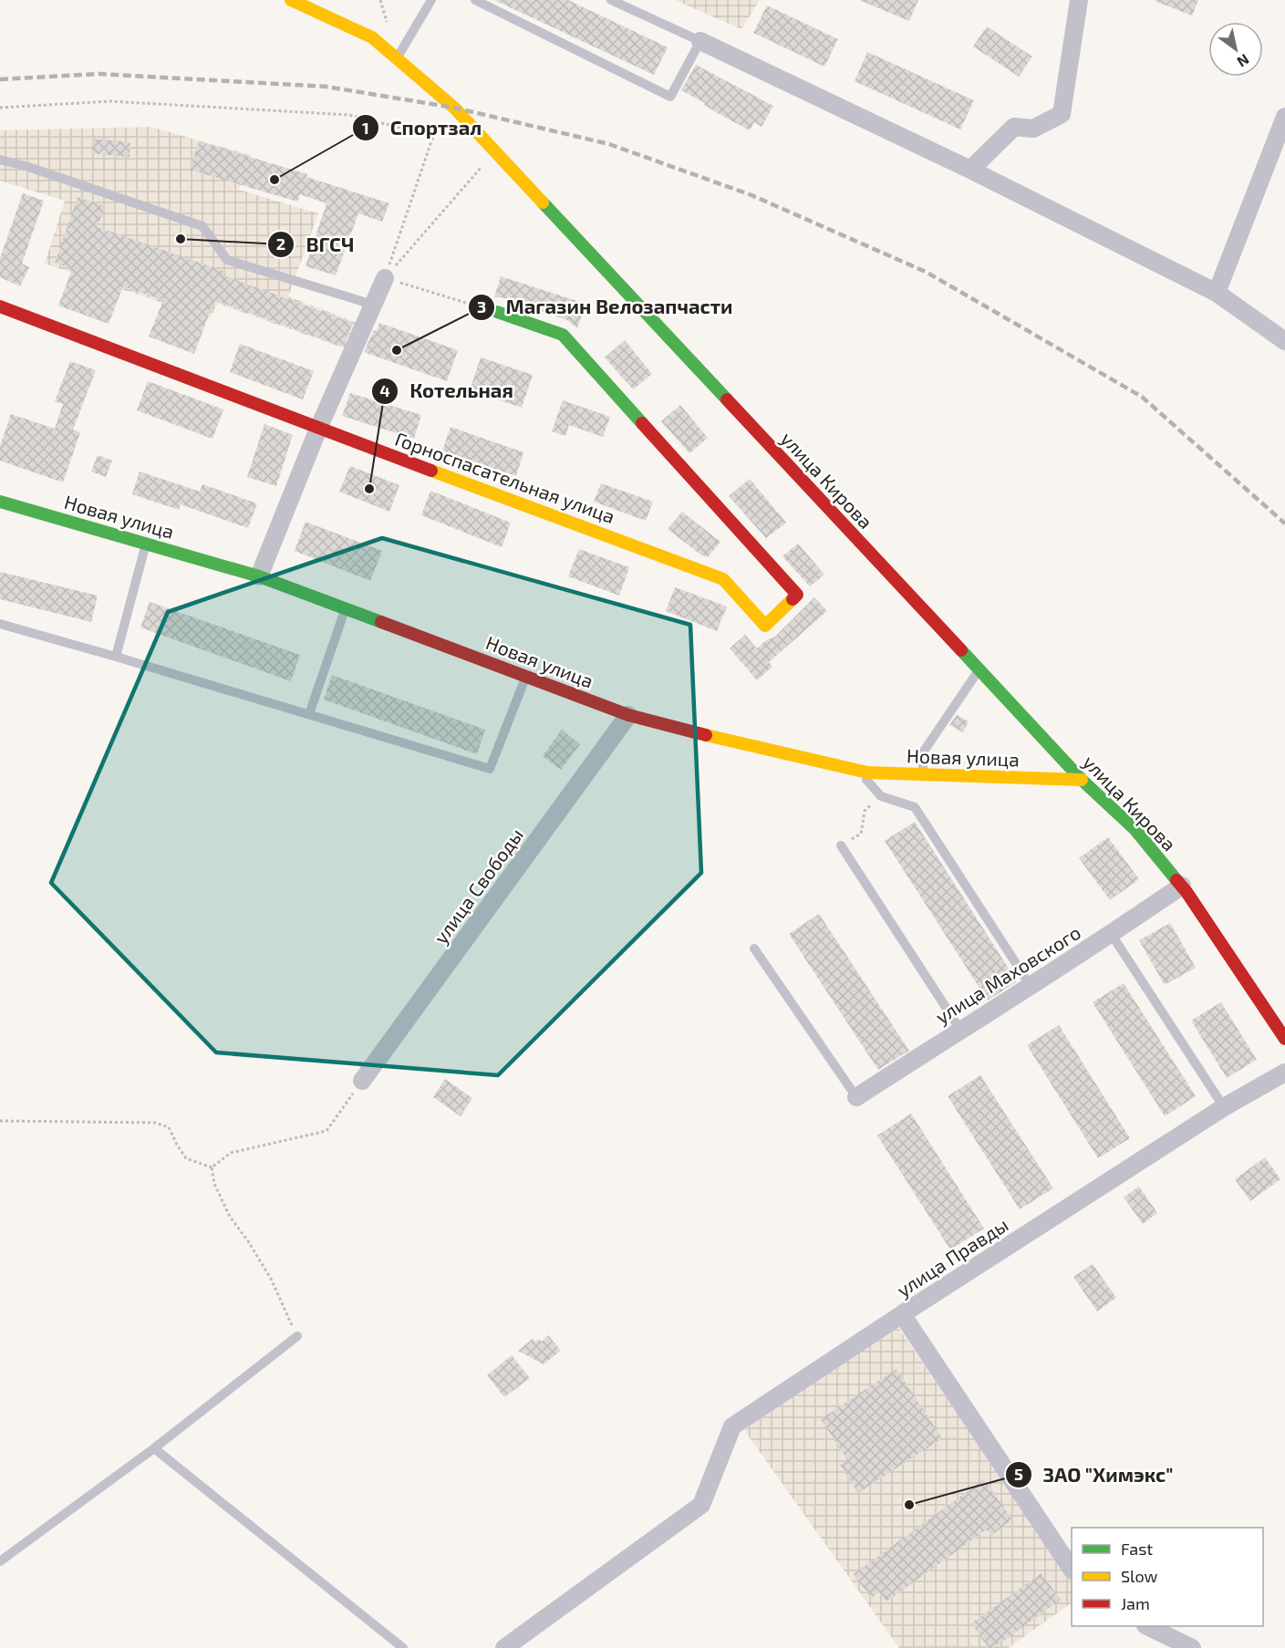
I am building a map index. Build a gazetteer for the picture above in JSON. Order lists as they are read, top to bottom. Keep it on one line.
{"streets":{"main road":["Горноспасательная улица","улица Кирова","Новая улица"],"street":["улица Свободы","улица Маховского","улица Правды"]},"crossings":[["улица Кирова","Новая улица"],["улица Кирова","улица Маховского"],["Новая улица","улица Свободы"]],"places":["Спортзал","ВГСЧ","Магазин Велозапчасти","Котельная","ЗАО \"Химэкс\""],"legend":["Fast","Slow","Jam"],"north":"bottom right"}
